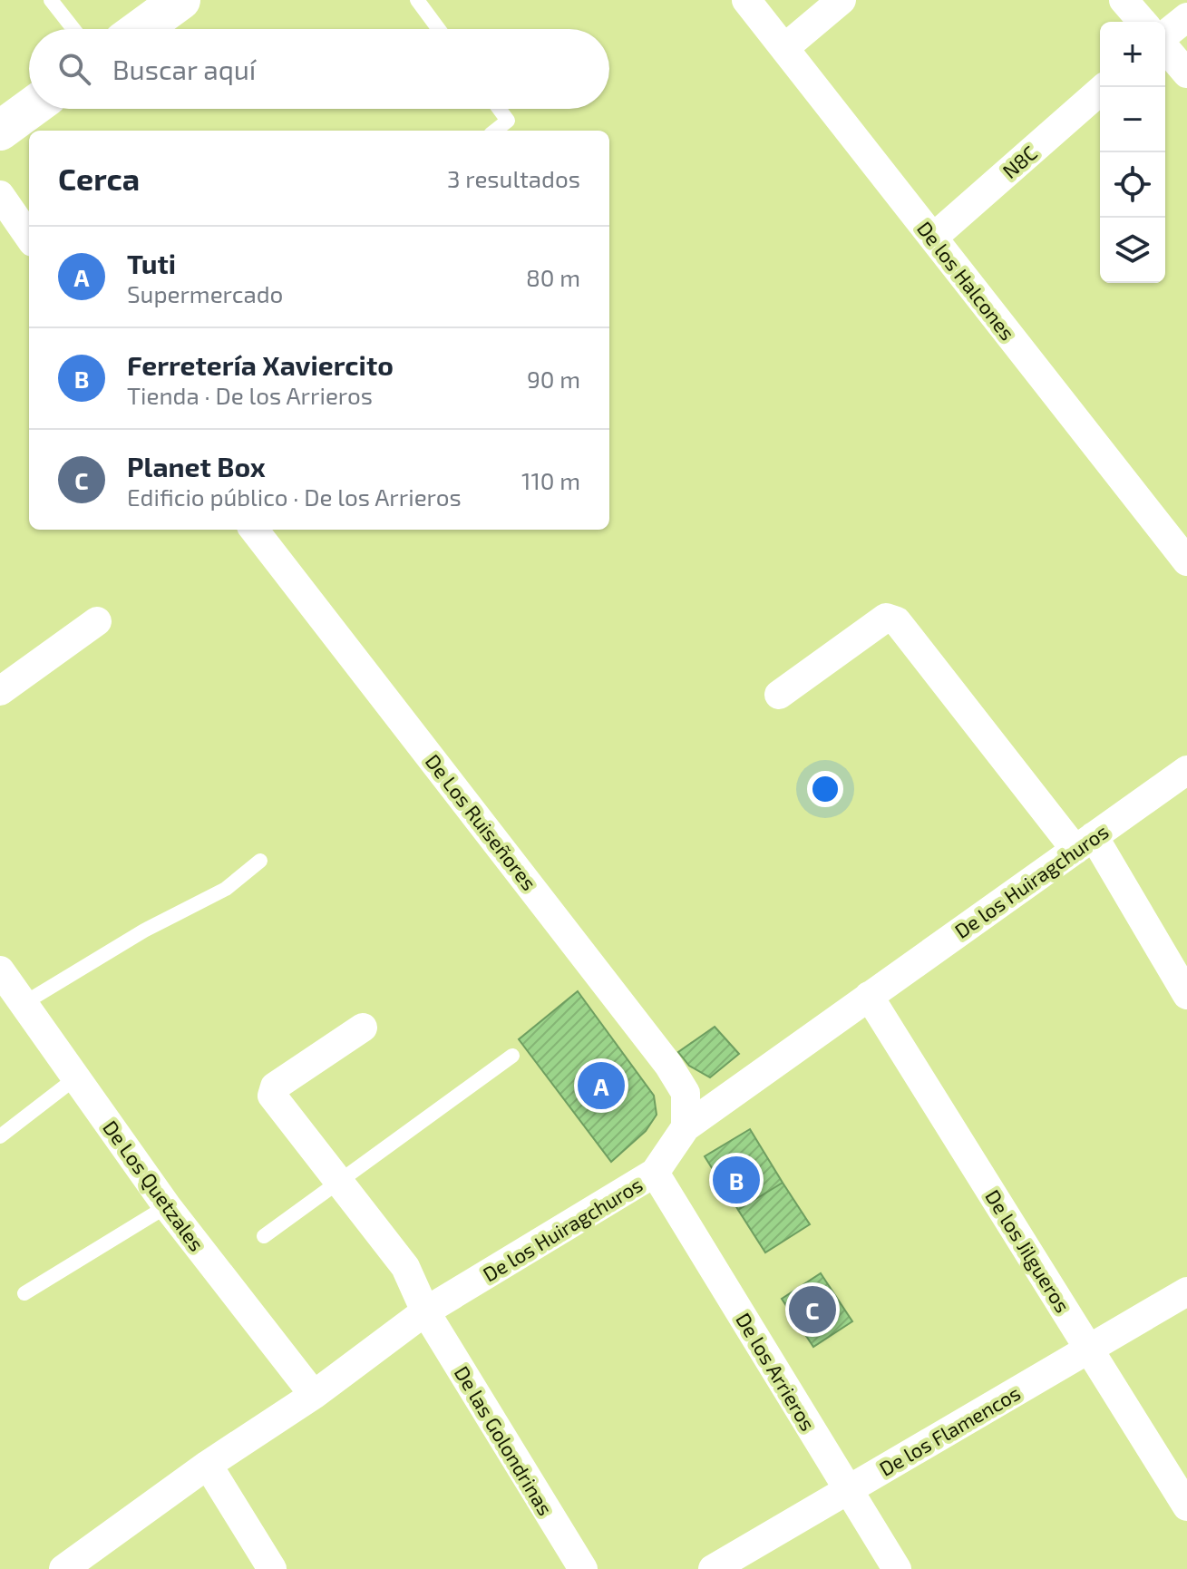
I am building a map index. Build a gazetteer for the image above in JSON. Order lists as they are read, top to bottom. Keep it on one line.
{"streets":{"street":["N8C","De los Halcones","De Los Ruiseñores","De los Huiragchuros","De Los Quetzales","De los Jilgueros","De los Arrieros","De los Flamencos","De las Golondrinas"]},"crossings":[["N8C","De los Halcones"],["De Los Ruiseñores","De los Huiragchuros"],["De los Huiragchuros","De Los Quetzales"],["De los Huiragchuros","De los Jilgueros"],["De los Huiragchuros","De los Arrieros"],["De los Huiragchuros","De las Golondrinas"],["De los Jilgueros","De los Flamencos"],["De los Arrieros","De los Flamencos"]],"page":{"map_buttons":["+","−"],"search":"Buscar aquí","heading":["Cerca","3 resultados"],"list":[{"mark":"A","name":"Tuti","note":"Supermercado","value":"80 m"},{"mark":"B","name":"Ferretería Xaviercito","note":"Tienda · De los Arrieros","value":"90 m"},{"mark":"C","name":"Planet Box","note":"Edificio público · De los Arrieros","value":"110 m"}],"pins":["A","B","C"]}}
